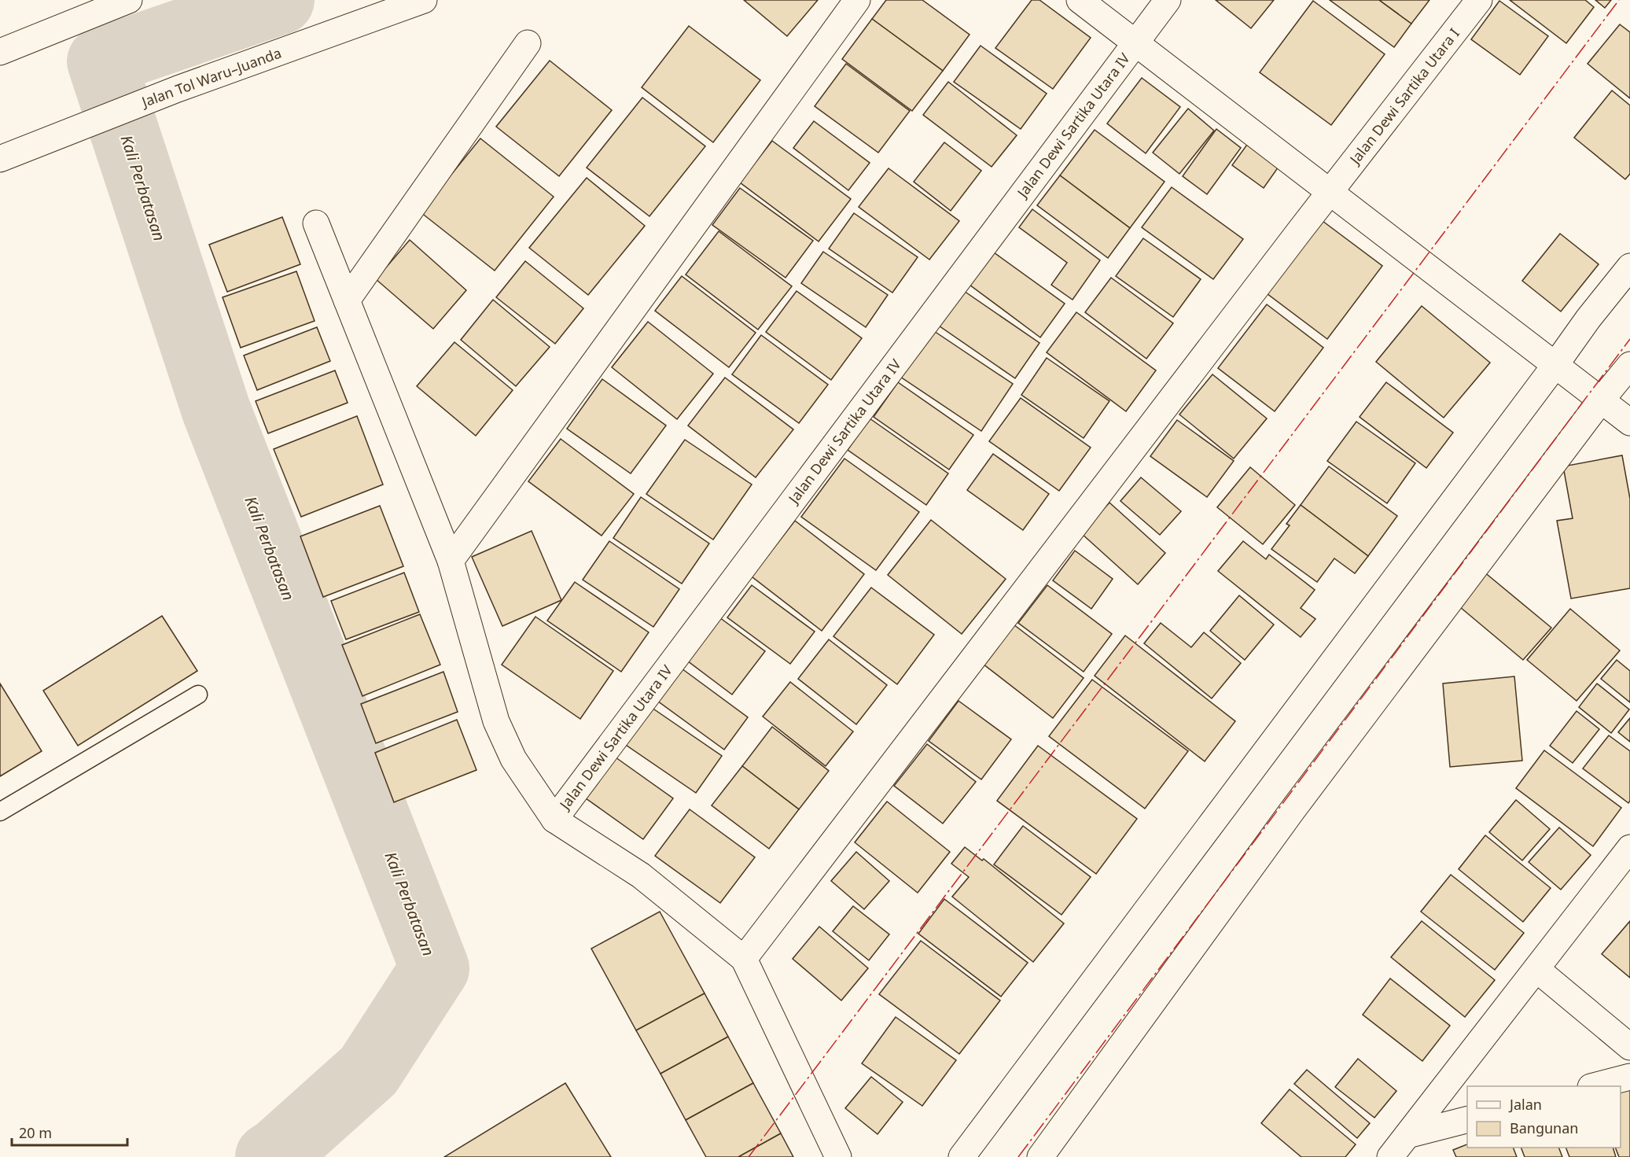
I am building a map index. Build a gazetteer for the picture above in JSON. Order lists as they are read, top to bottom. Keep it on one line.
{"streets":{"main road":["Jalan Tol Waru–Juanda","Jalan Dewi Sartika Utara I","Jalan Dewi Sartika Utara IV"]},"water":["Kali Perbatasan"],"legend":["Jalan","Bangunan"],"scale_bar":"20 m"}
